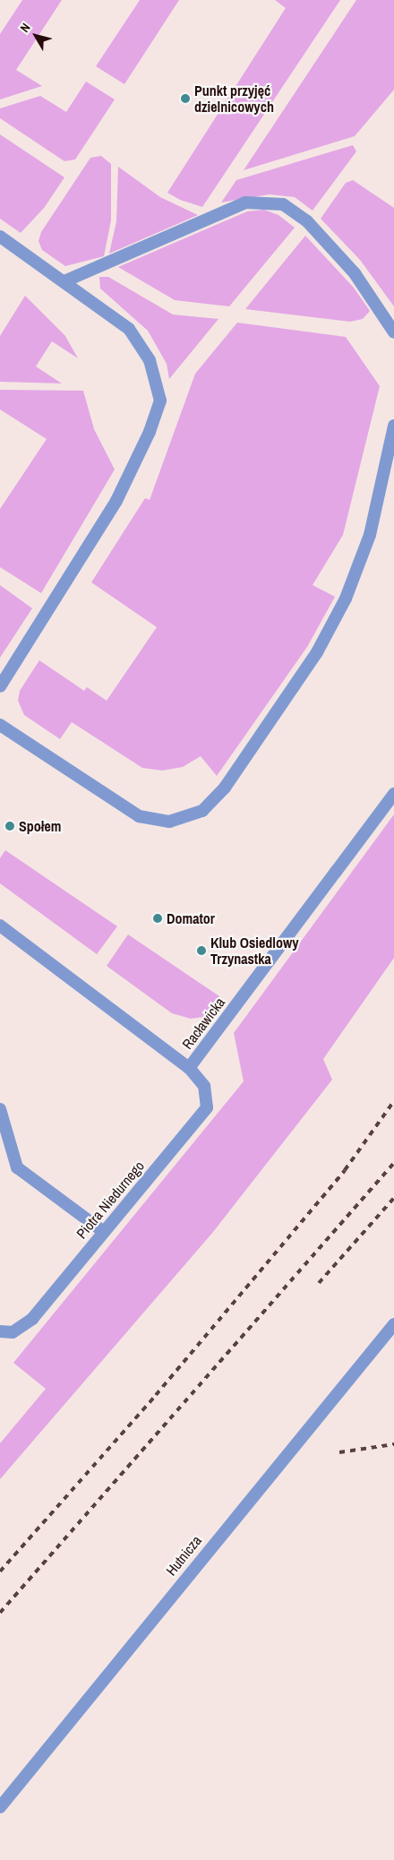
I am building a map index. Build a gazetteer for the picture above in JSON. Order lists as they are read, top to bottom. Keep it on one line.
{"streets":{"street":["Racławicka","Piotra Niedurnego","Hutnicza"]},"crossings":[["Racławicka","Piotra Niedurnego"]],"places":["Punkt przyjęć dzielnicowych","Społem","Domator","Klub Osiedlowy Trzynastka"],"north":"top left"}
